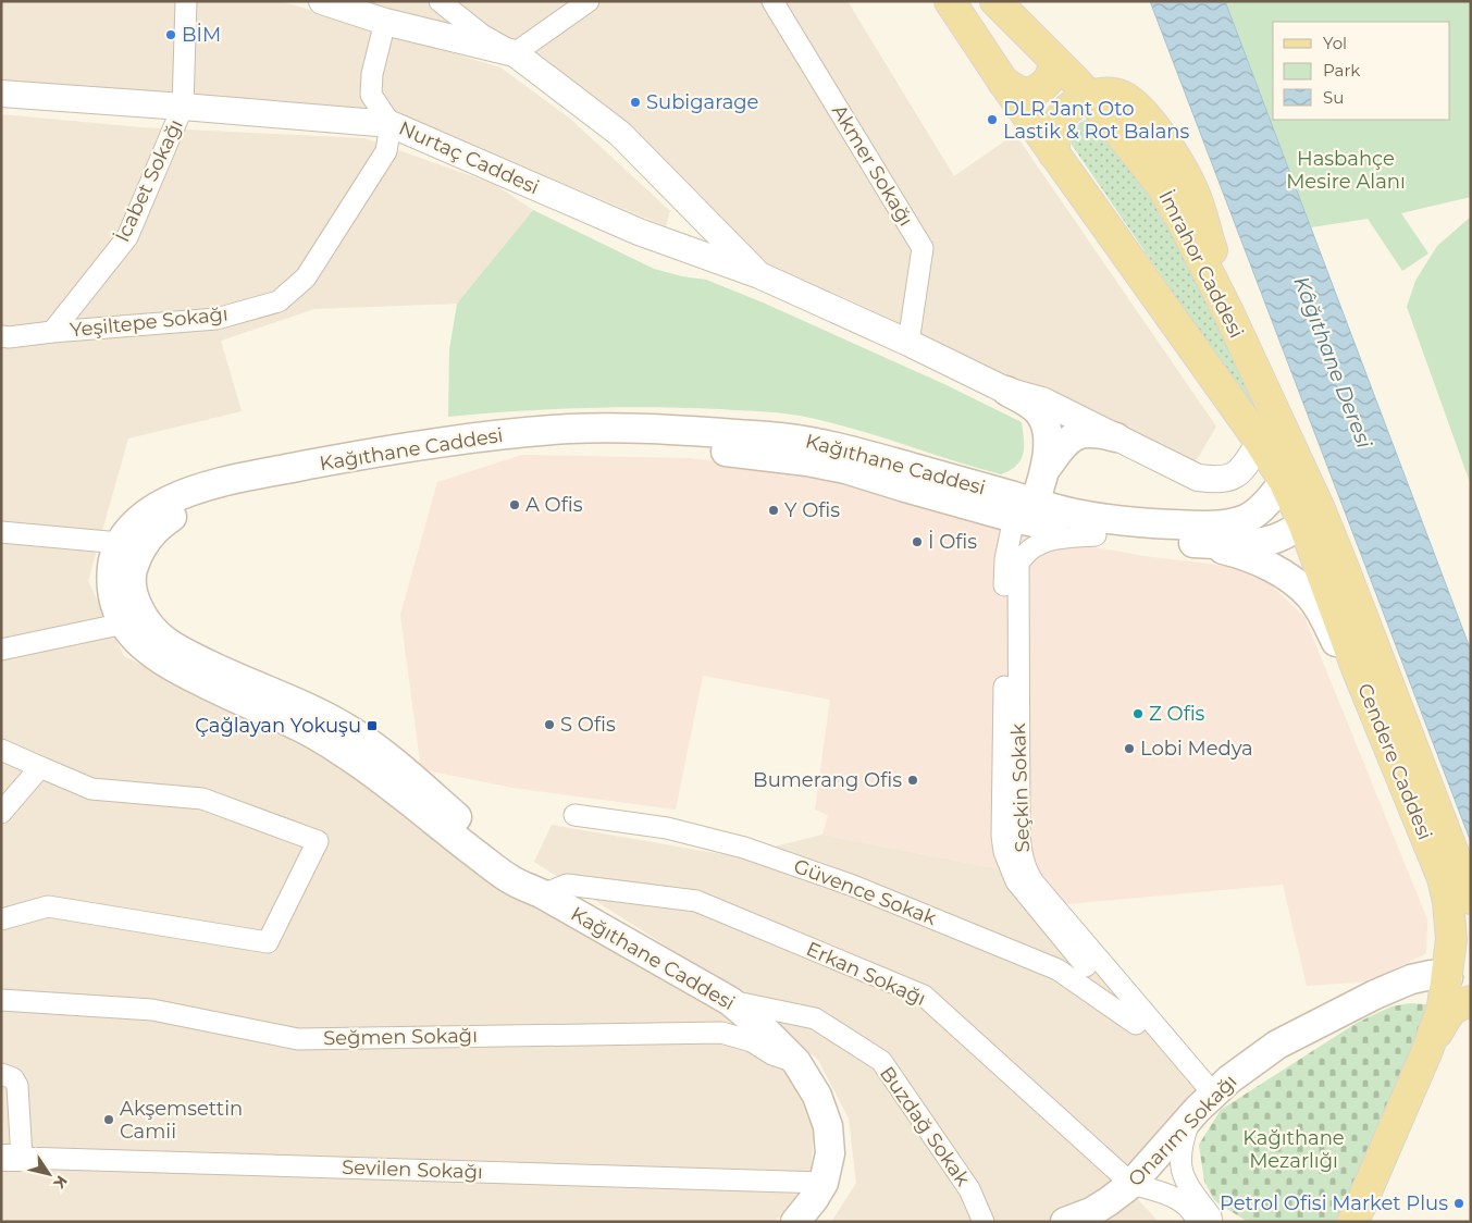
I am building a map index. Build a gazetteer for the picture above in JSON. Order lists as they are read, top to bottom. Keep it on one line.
{"streets":{"main road":["İmrahor Caddesi","Kağıthane Caddesi","Cendere Caddesi","Onarım Sokağı"],"street":["Nurtaç Caddesi","Akmer Sokağı","İcabet Sokağı","Yeşiltepe Sokağı","Seçkin Sokak","Güvence Sokak","Erkan Sokağı","Seğmen Sokağı","Buzdağ Sokak","Sevilen Sokağı"]},"crossings":[["Nurtaç Caddesi","Akmer Sokağı"],["Nurtaç Caddesi","İcabet Sokağı"],["Nurtaç Caddesi","Yeşiltepe Sokağı"],["İcabet Sokağı","Yeşiltepe Sokağı"],["İmrahor Caddesi","Kağıthane Caddesi"],["İmrahor Caddesi","Cendere Caddesi"],["Kağıthane Caddesi","Cendere Caddesi"],["Kağıthane Caddesi","Seçkin Sokak"],["Kağıthane Caddesi","Erkan Sokağı"],["Kağıthane Caddesi","Seğmen Sokağı"],["Kağıthane Caddesi","Buzdağ Sokak"],["Kağıthane Caddesi","Sevilen Sokağı"],["Cendere Caddesi","Onarım Sokağı"],["Seçkin Sokak","Güvence Sokak"],["Seçkin Sokak","Onarım Sokağı"],["Erkan Sokağı","Onarım Sokağı"]],"water":["Kâğıthane Deresi"],"parks":["Hasbahçe Mesire Alanı","Kağıthane Mezarlığı"],"places":{"other":["BİM","Subigarage","DLR Jant Oto Lastik & Rot Balans","A Ofis","Y Ofis","İ Ofis","Z Ofis","S Ofis","Lobi Medya","Bumerang Ofis","Akşemsettin Camii","Petrol Ofisi Market Plus"],"transit":["Çağlayan Yokuşu"]},"legend":["Yol","Park","Su"],"north":"bottom right"}
